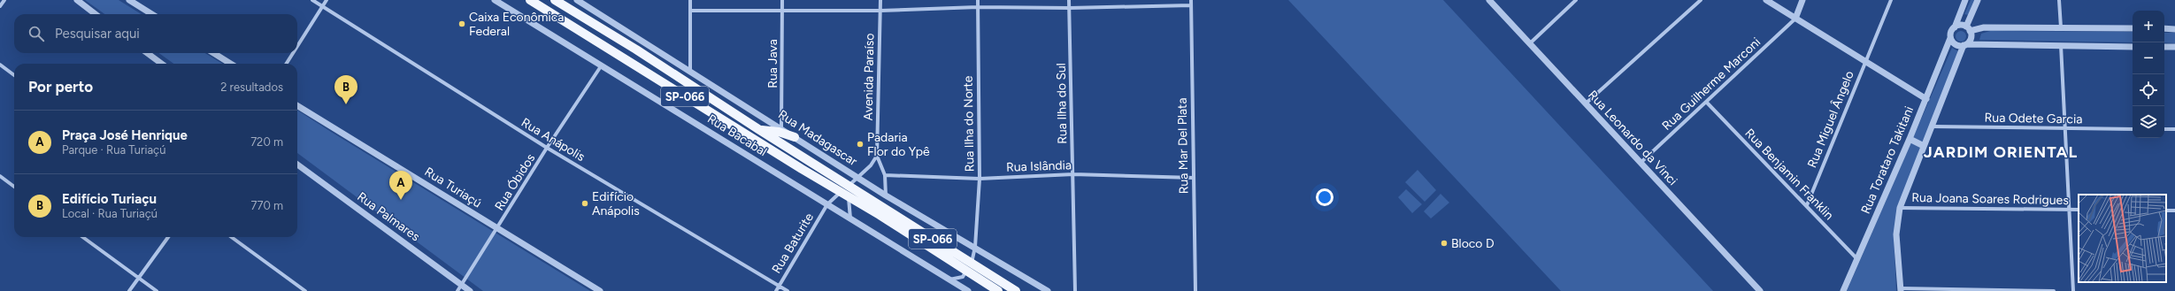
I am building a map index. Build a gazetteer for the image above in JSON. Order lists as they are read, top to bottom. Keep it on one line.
{"streets":{"main road":["SP-066"],"street":["Rua Java","Avenida Paraíso","Rua Guilherme Marconi","Rua Ilha do Sul","Rua Odete Garcia","Rua Miguel Ângelo","Rua Ilha do Norte","Rua Bacabal","Rua Madagascar","Rua Leonardo da Vinci","Rua Anápolis","Rua Mar Del Plata","Rua Torataro Takitani","Rua Islândia","Rua Benjamin Franklin","Rua Óbidos","Rua Turiaçú","Rua Joana Soares Rodrigues","Rua Palmares","Rua Baturite"]},"crossings":[["Rua Java","Rua Madagascar"],["Avenida Paraíso","Rua Madagascar"],["Avenida Paraíso","Rua Islândia"],["Avenida Paraíso","Rua Baturite"],["Rua Guilherme Marconi","Rua Leonardo da Vinci"],["Rua Guilherme Marconi","Rua Benjamin Franklin"],["SP-066","Rua Ilha do Norte"],["SP-066","Rua Baturite"],["Rua Ilha do Sul","Rua Islândia"],["Rua Miguel Ângelo","Rua Benjamin Franklin"],["Rua Ilha do Norte","Rua Madagascar"],["Rua Ilha do Norte","Rua Islândia"],["Rua Bacabal","Rua Óbidos"],["Rua Bacabal","Rua Baturite"],["Rua Madagascar","Rua Baturite"],["Rua Anápolis","Rua Óbidos"],["Rua Anápolis","Rua Baturite"],["Rua Mar Del Plata","Rua Islândia"],["Rua Torataro Takitani","Rua Benjamin Franklin"],["Rua Óbidos","Rua Turiaçú"],["Rua Óbidos","Rua Palmares"]],"districts":["JARDIM ORIENTAL"],"places":["Caixa Econômica Federal","Padaria Flor do Ypê","Edifício Anápolis","Bloco D"],"page":{"map_buttons":["+","−"],"search":"Pesquisar aqui","heading":["Por perto","2 resultados"],"pins":["B","A"],"list":[{"mark":"A","name":"Praça José Henrique","note":"Parque · Rua Turiaçú","value":"720 m"},{"mark":"B","name":"Edifício Turiaçu","note":"Local · Rua Turiaçú","value":"770 m"}]}}
